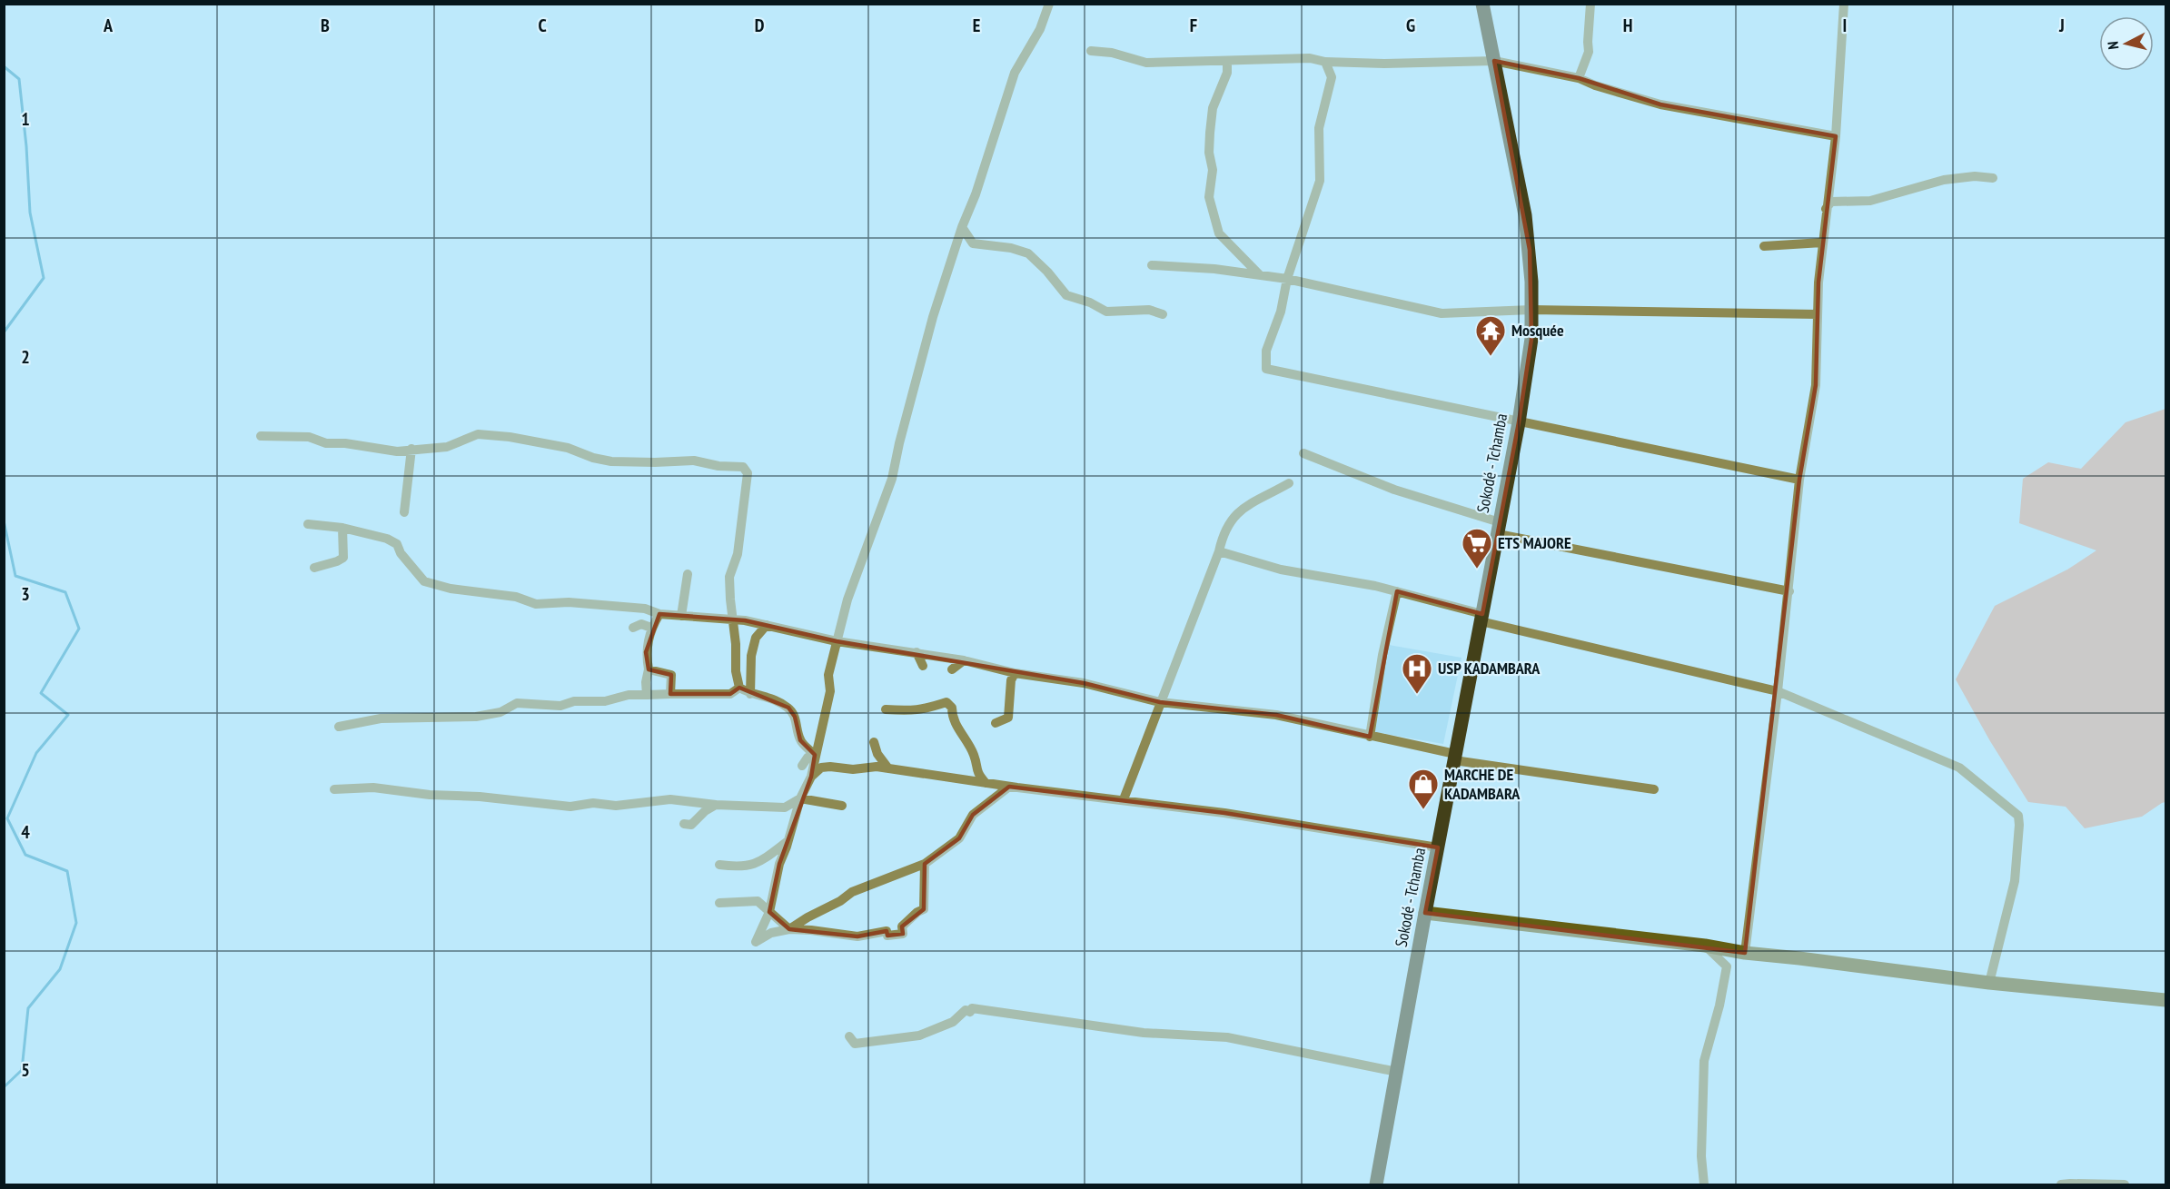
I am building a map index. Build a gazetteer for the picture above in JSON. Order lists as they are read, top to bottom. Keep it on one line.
{"streets":{"main road":["Sokodé - Tchamba"]},"places":{"temple":["Mosquée"],"supermarket":["ETS MAJORE"],"hospital":["USP KADAMBARA"],"shop":["MARCHE DE KADAMBARA"]},"north":"left","grid":{"columns":["A","B","C","D","E","F","G","H","I","J"],"rows":["1","2","3","4","5"]}}
